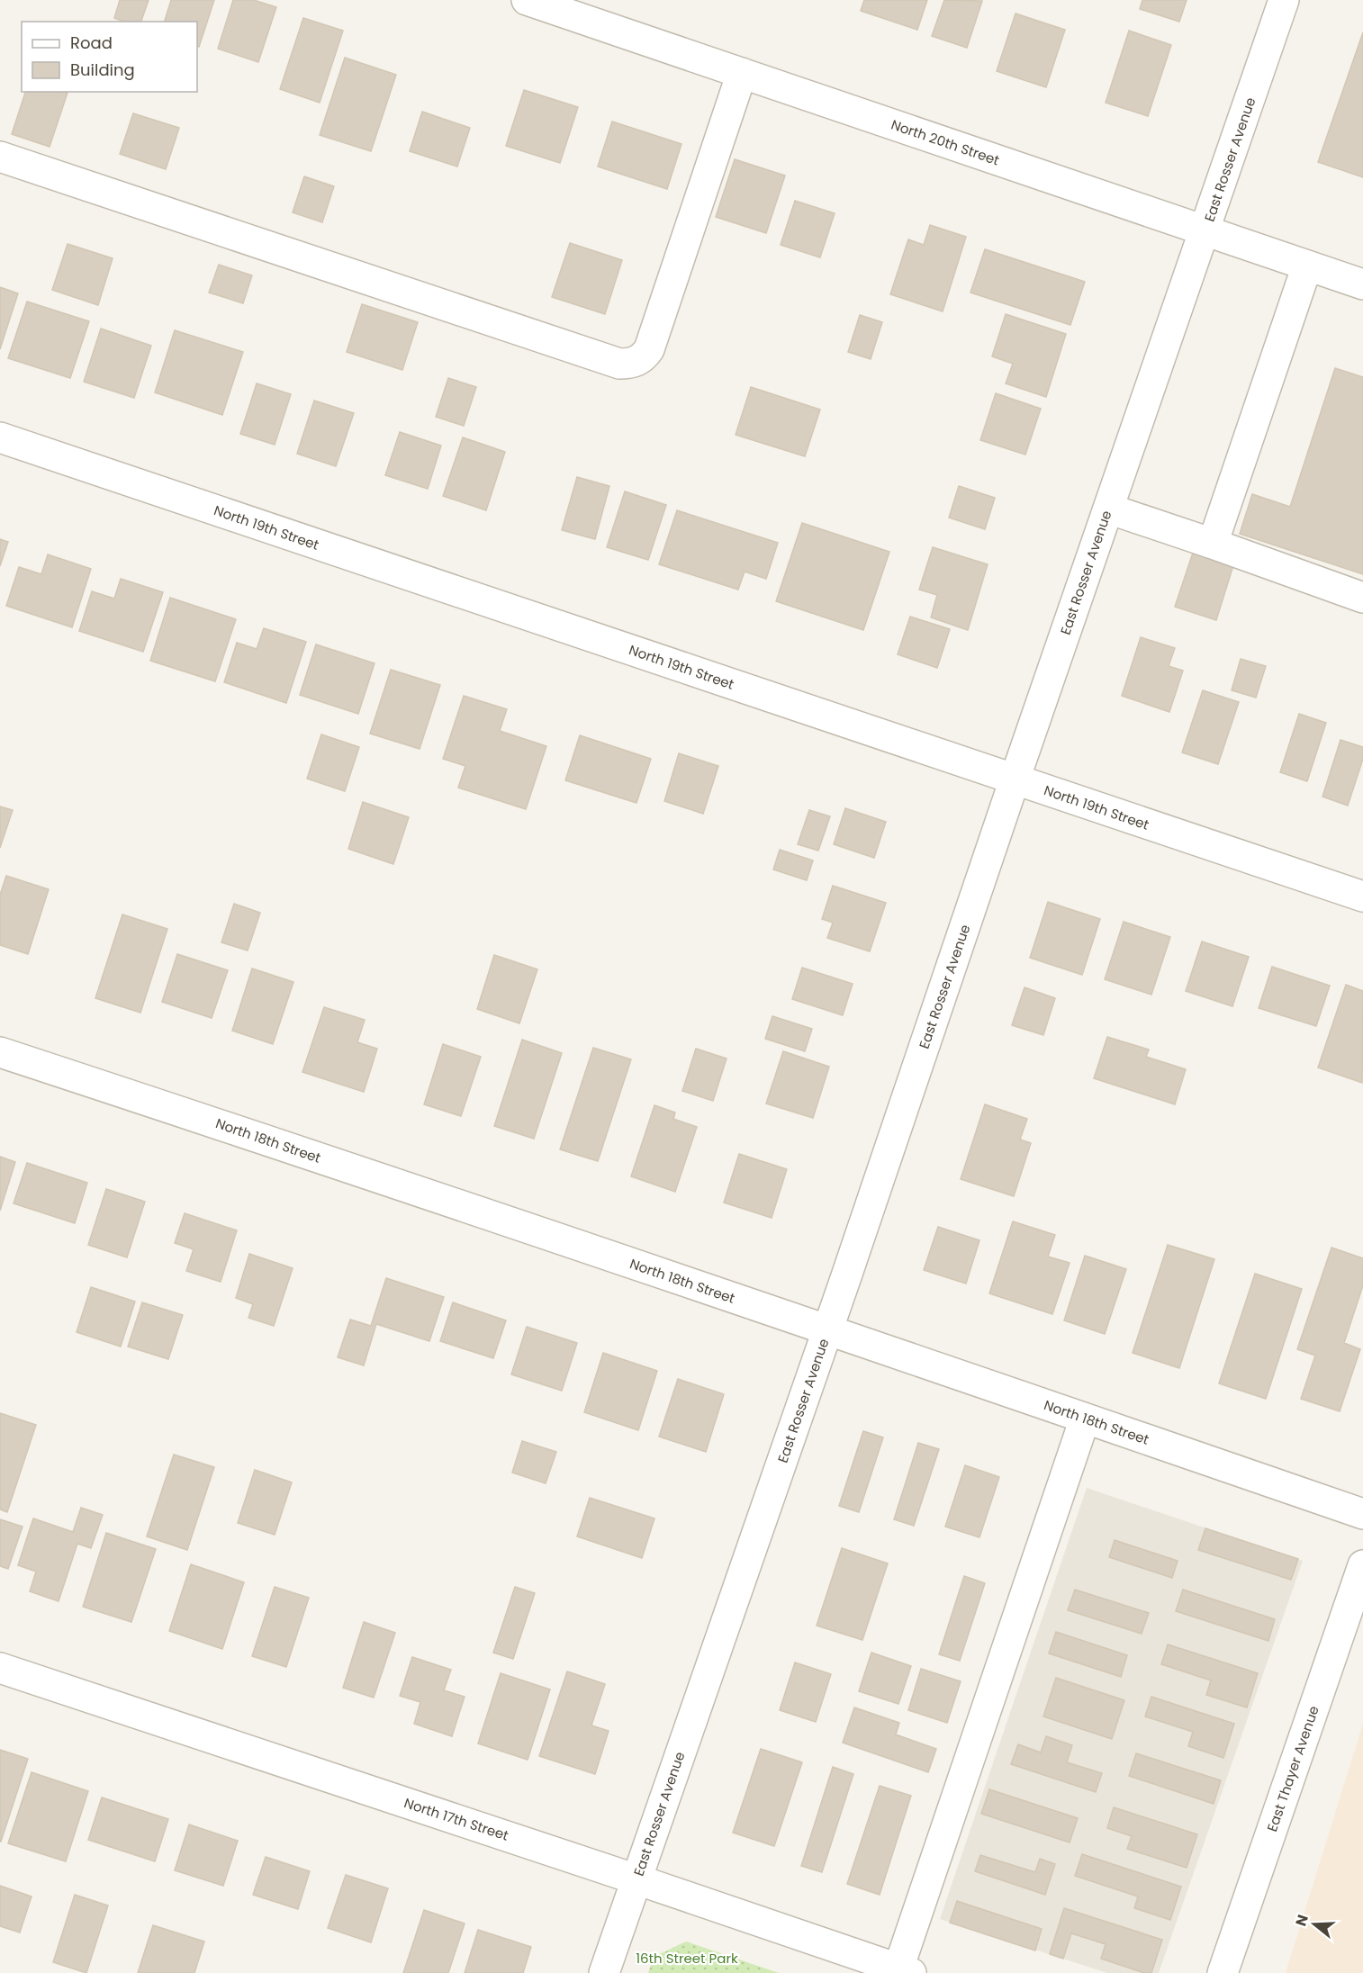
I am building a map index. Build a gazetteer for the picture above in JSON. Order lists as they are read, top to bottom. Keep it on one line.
{"streets":{"street":["North 20th Street","East Rosser Avenue","North 19th Street","North 18th Street","East Thayer Avenue","North 17th Street"]},"crossings":[["North 20th Street","East Rosser Avenue"],["East Rosser Avenue","North 19th Street"],["East Rosser Avenue","North 18th Street"],["East Rosser Avenue","North 17th Street"]],"parks":["16th Street Park"],"legend":["Road","Building"],"north":"left"}
